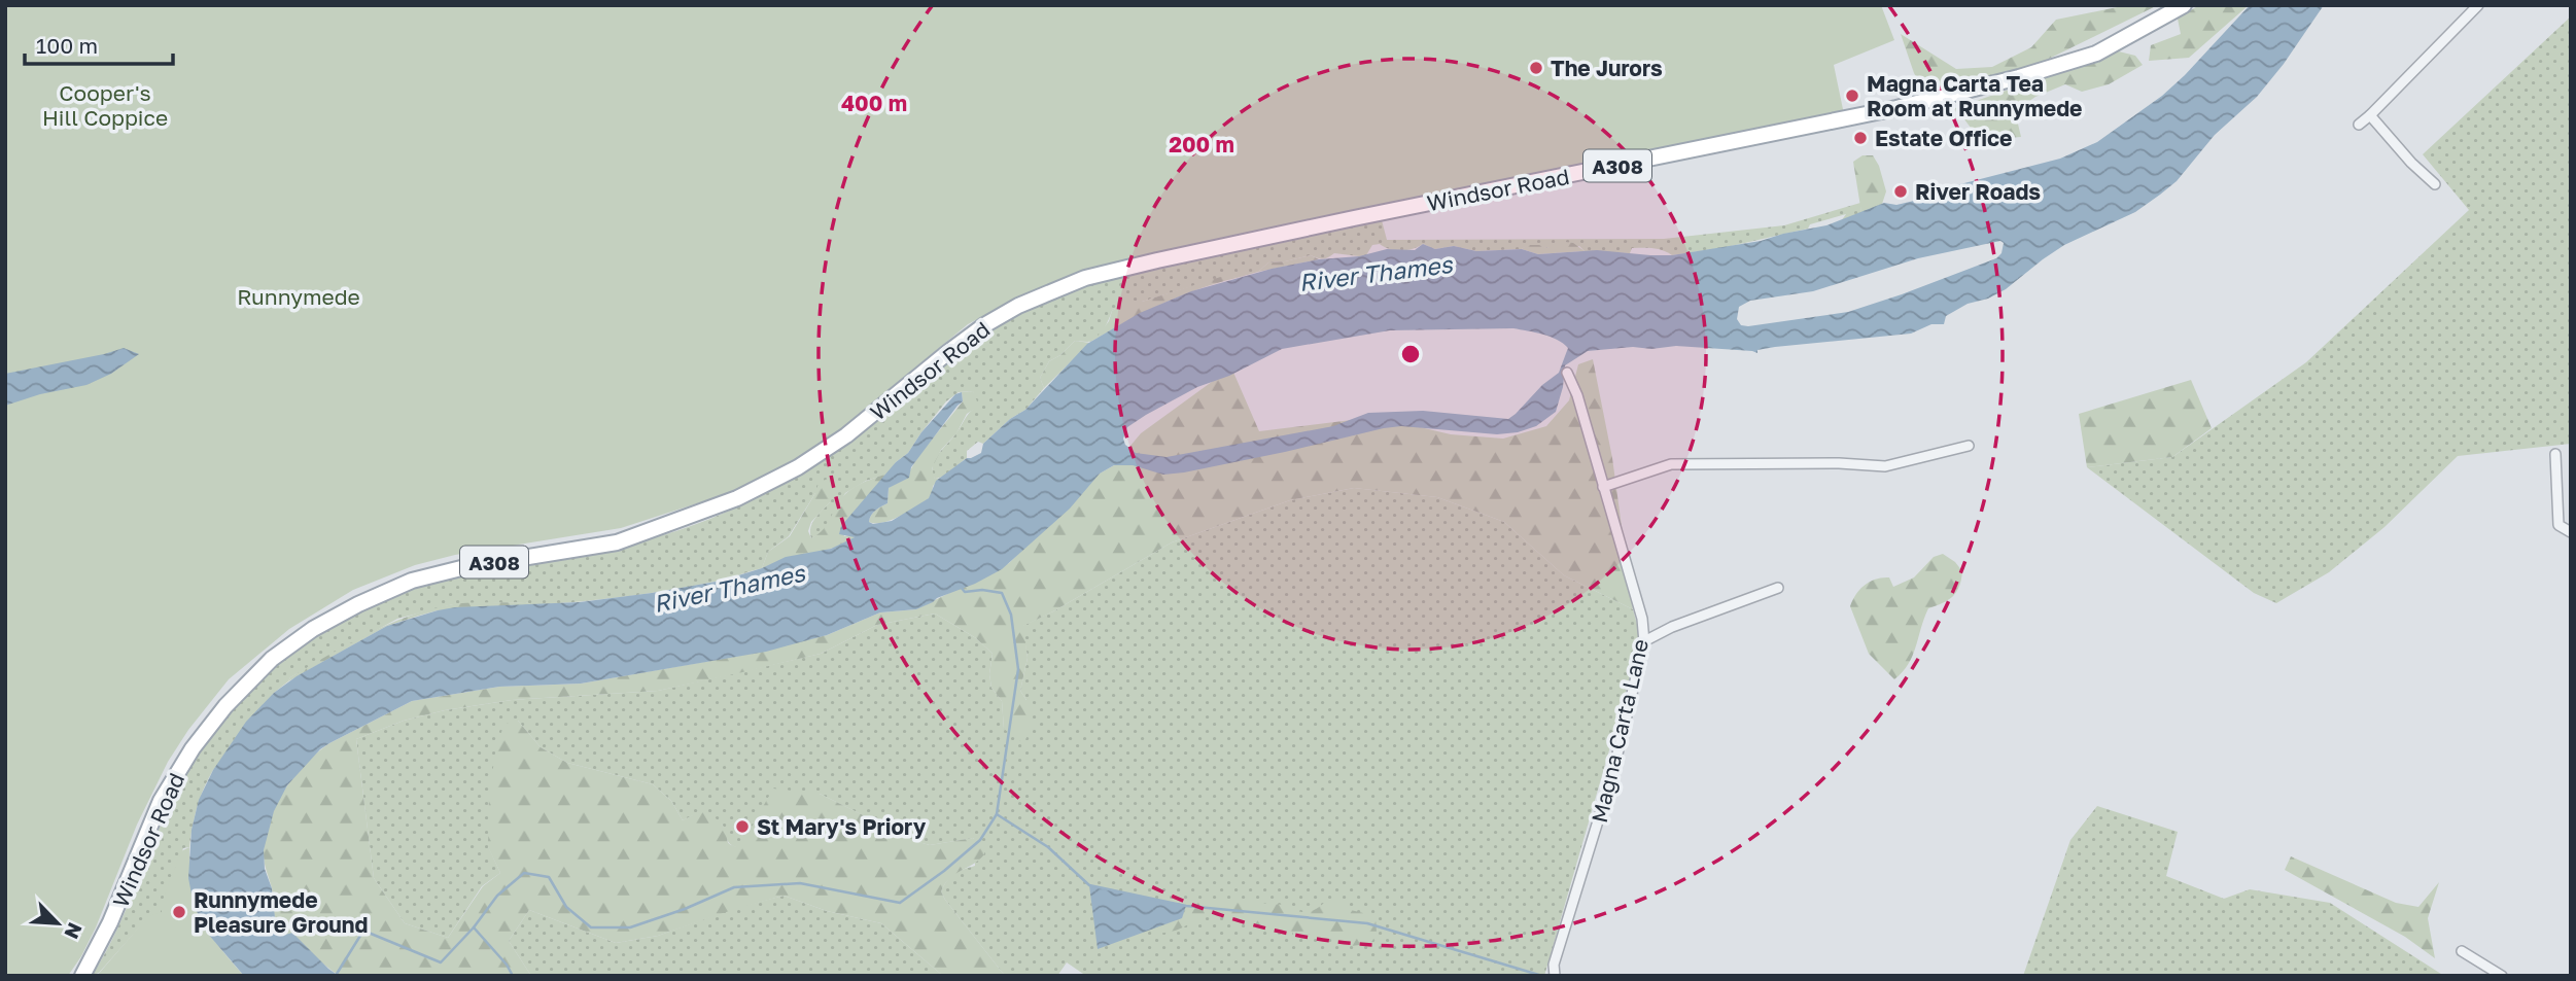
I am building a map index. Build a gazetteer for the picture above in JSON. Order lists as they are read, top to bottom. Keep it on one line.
{"streets":{"main road":["A308","Windsor Road"],"street":["Magna Carta Lane"]},"water":["River Thames"],"parks":["Cooper's Hill Coppice","Runnymede"],"places":["The Jurors","Magna Carta Tea Room at Runnymede","Estate Office","River Roads","St Mary's Priory","Runnymede Pleasure Ground"],"scale_bar":"100 m","north":"bottom right","rings":["400 m","200 m"]}
